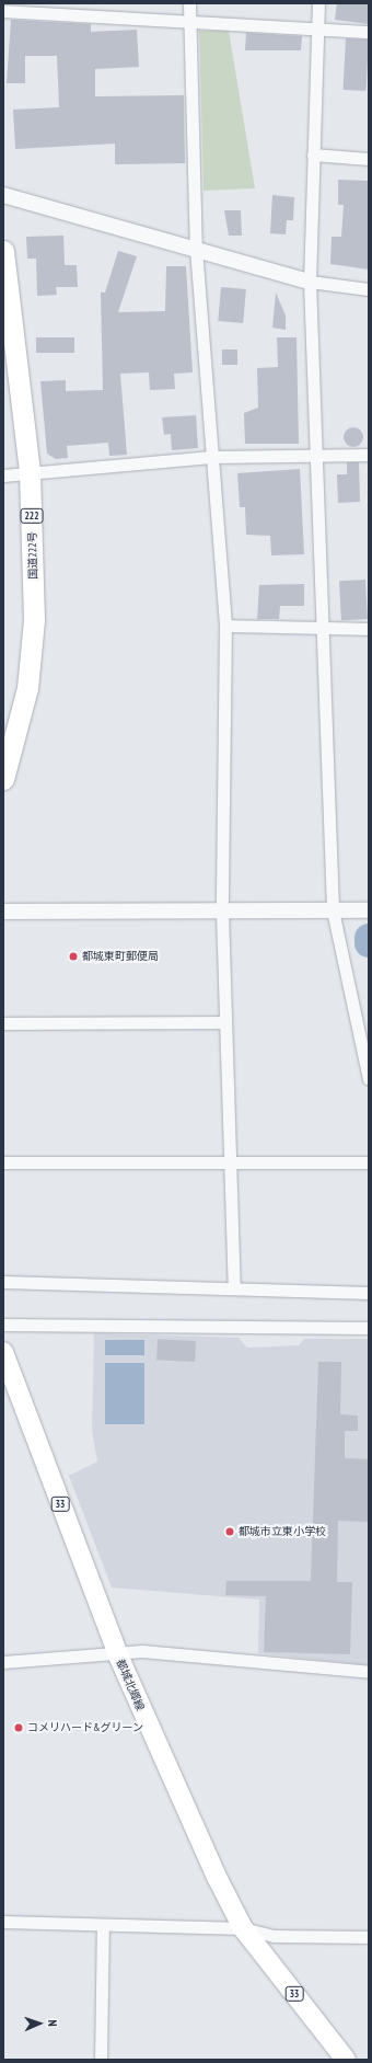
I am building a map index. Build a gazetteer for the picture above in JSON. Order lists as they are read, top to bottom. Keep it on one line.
{"streets":{"highway":["222","国道222号"],"main road":["33","都城北郷線"]},"places":["都城東町郵便局","都城市立東小学校","コメリハード&グリーン"],"north":"right"}
